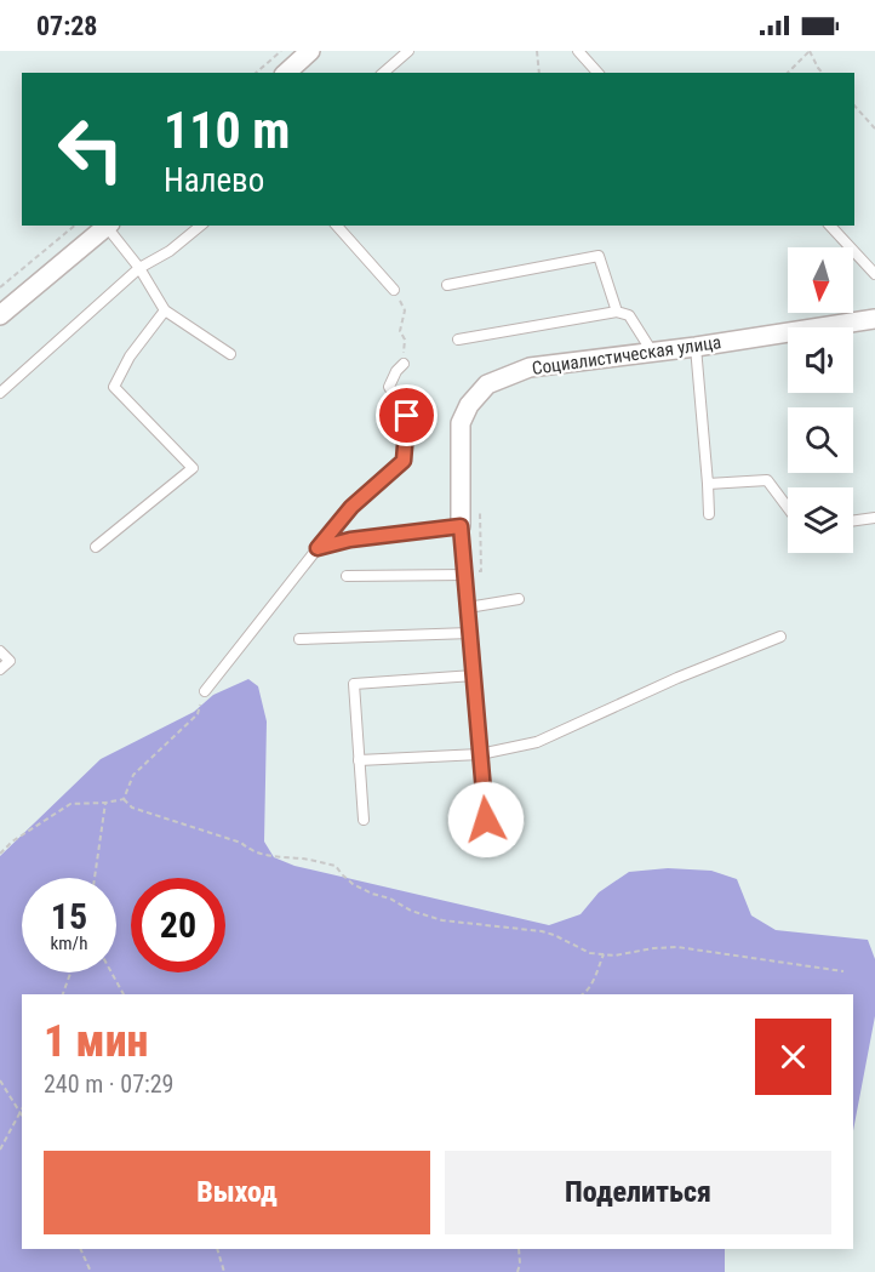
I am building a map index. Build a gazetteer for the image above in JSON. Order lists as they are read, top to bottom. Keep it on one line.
{"streets":{"street":["Социалистическая улица"]},"north":"bottom","page":{"status":"07:28","turn":["110 m","Налево"],"speed":"15 km/h","limit":"20","heading":["1 мин","240 m · 07:29"],"buttons":["Выход","Поделиться"]}}
